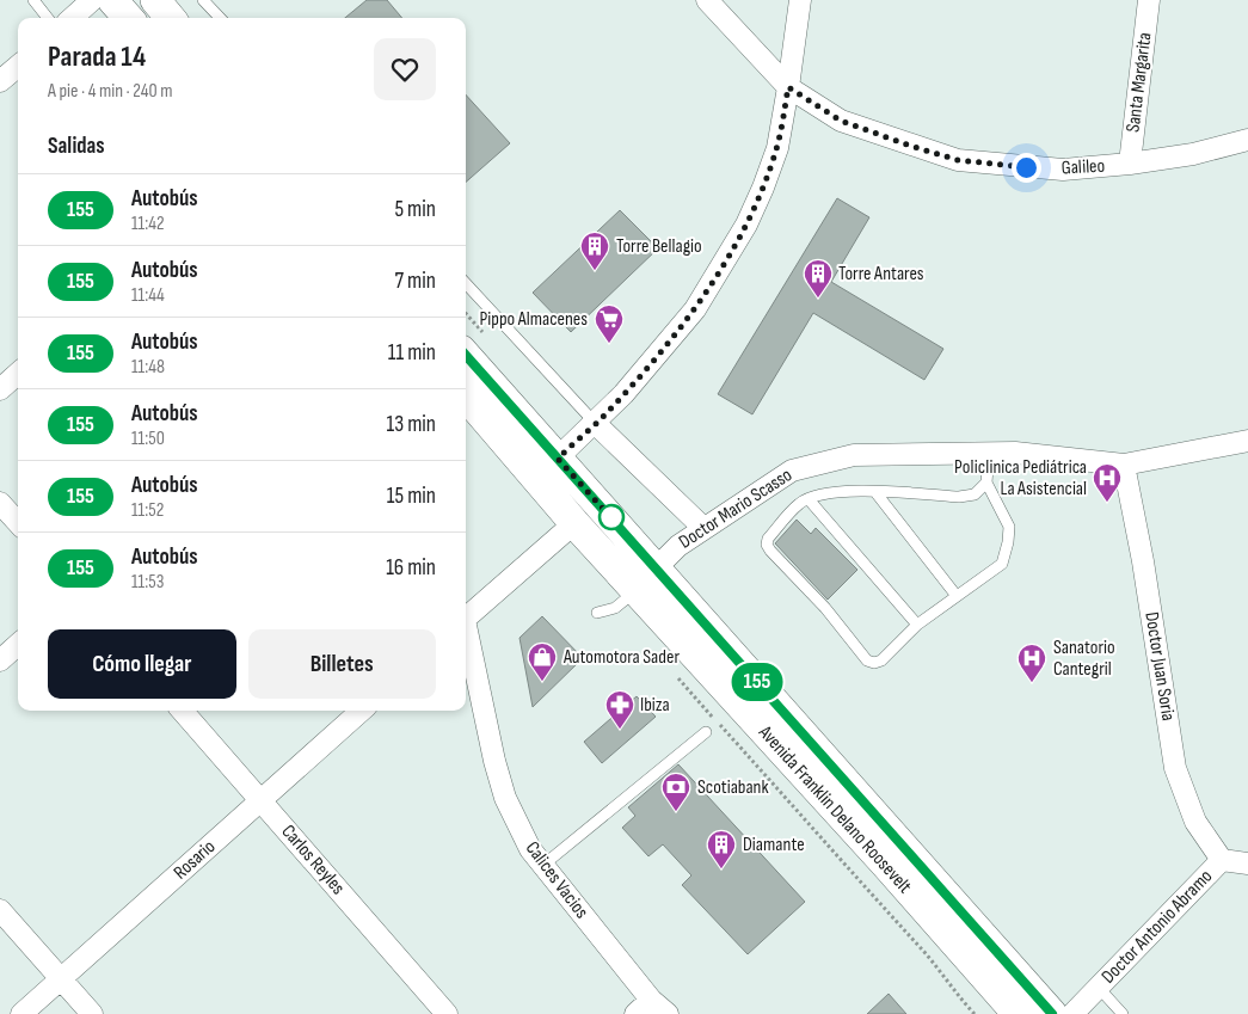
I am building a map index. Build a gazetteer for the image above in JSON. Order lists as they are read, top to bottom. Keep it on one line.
{"streets":{"main road":["Avenida Franklin Delano Roosevelt"],"street":["Santa Margarita","Galileo","Doctor Mario Scasso","Doctor Juan Soria","Rosario","Carlos Reyles","Calices Vacios","Doctor Antonio Abramo"]},"crossings":[["Santa Margarita","Galileo"],["Doctor Mario Scasso","Doctor Juan Soria"],["Doctor Mario Scasso","Avenida Franklin Delano Roosevelt"],["Doctor Juan Soria","Doctor Antonio Abramo"],["Rosario","Carlos Reyles"]],"places":{"building":["Torre Bellagio","Torre Antares","Diamante"],"supermarket":["Pippo Almacenes"],"hospital":["Policlinica Pediátrica La Asistencial","Sanatorio Cantegril"],"shop":["Automotora Sader"],"pharmacy":["Ibiza"],"bank":["Scotiabank"]},"lines":["bus line 155"],"page":{"on_map":"155","heading":[["Parada 14","A pie · 4 min · 240 m"],"Salidas"],"list":[{"mark":"155","name":"Autobús","note":"11:42","value":"5 min"},{"mark":"155","name":"Autobús","note":"11:44","value":"7 min"},{"mark":"155","name":"Autobús","note":"11:48","value":"11 min"},{"mark":"155","name":"Autobús","note":"11:50","value":"13 min"},{"mark":"155","name":"Autobús","note":"11:52","value":"15 min"},{"mark":"155","name":"Autobús","note":"11:53","value":"16 min"}],"buttons":["Cómo llegar","Billetes"]}}
